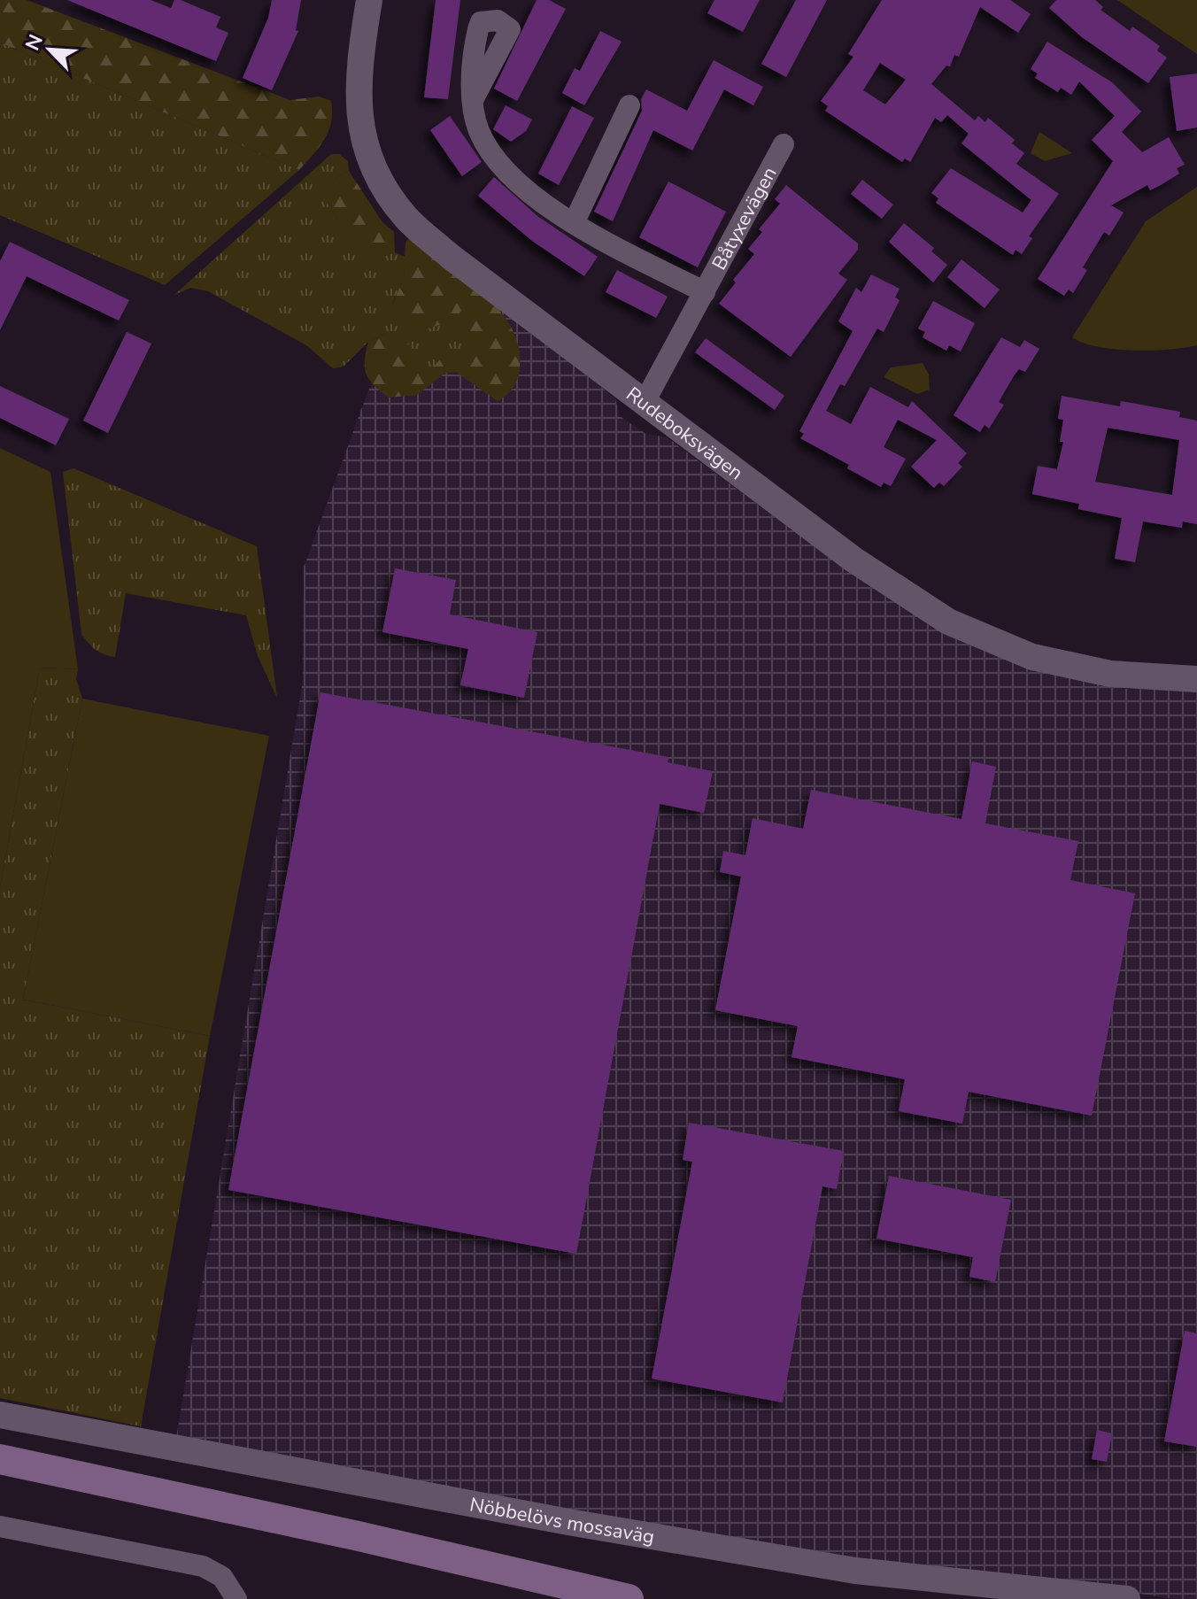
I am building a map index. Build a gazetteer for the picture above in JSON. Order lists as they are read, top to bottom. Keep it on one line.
{"streets":{"street":["Båtyxevägen","Rudeboksvägen","Nöbbelövs mossaväg"]},"crossings":[["Båtyxevägen","Rudeboksvägen"]],"north":"top left"}
